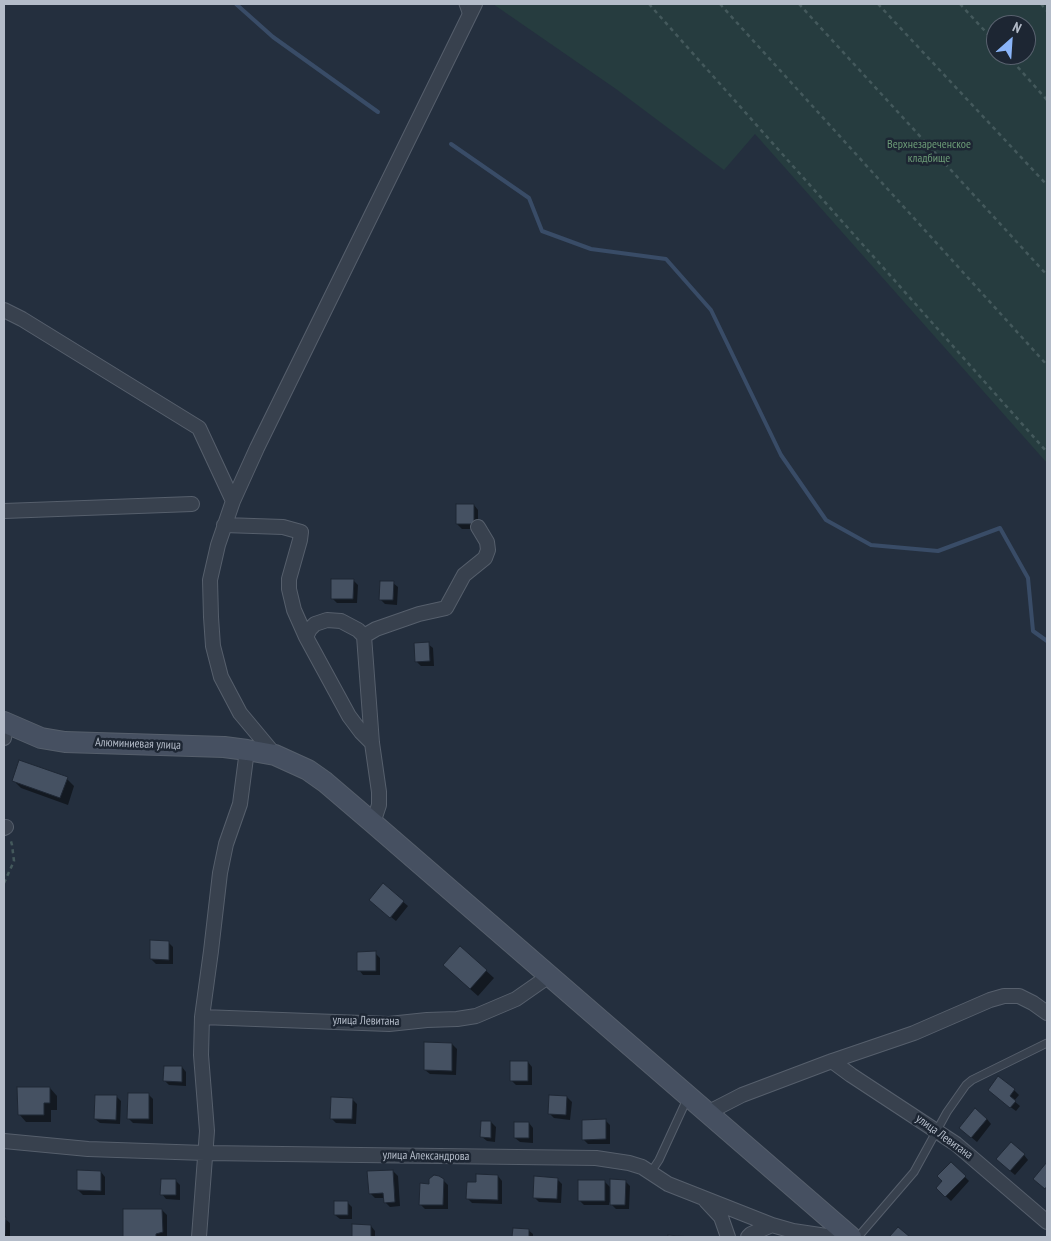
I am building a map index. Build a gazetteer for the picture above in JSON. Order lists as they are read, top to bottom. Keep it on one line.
{"streets":{"street":["Алюминиевая улица","улица Левитана","улица Александрова"]},"parks":["Верхнезареченское кладбище"],"north":"top right"}
